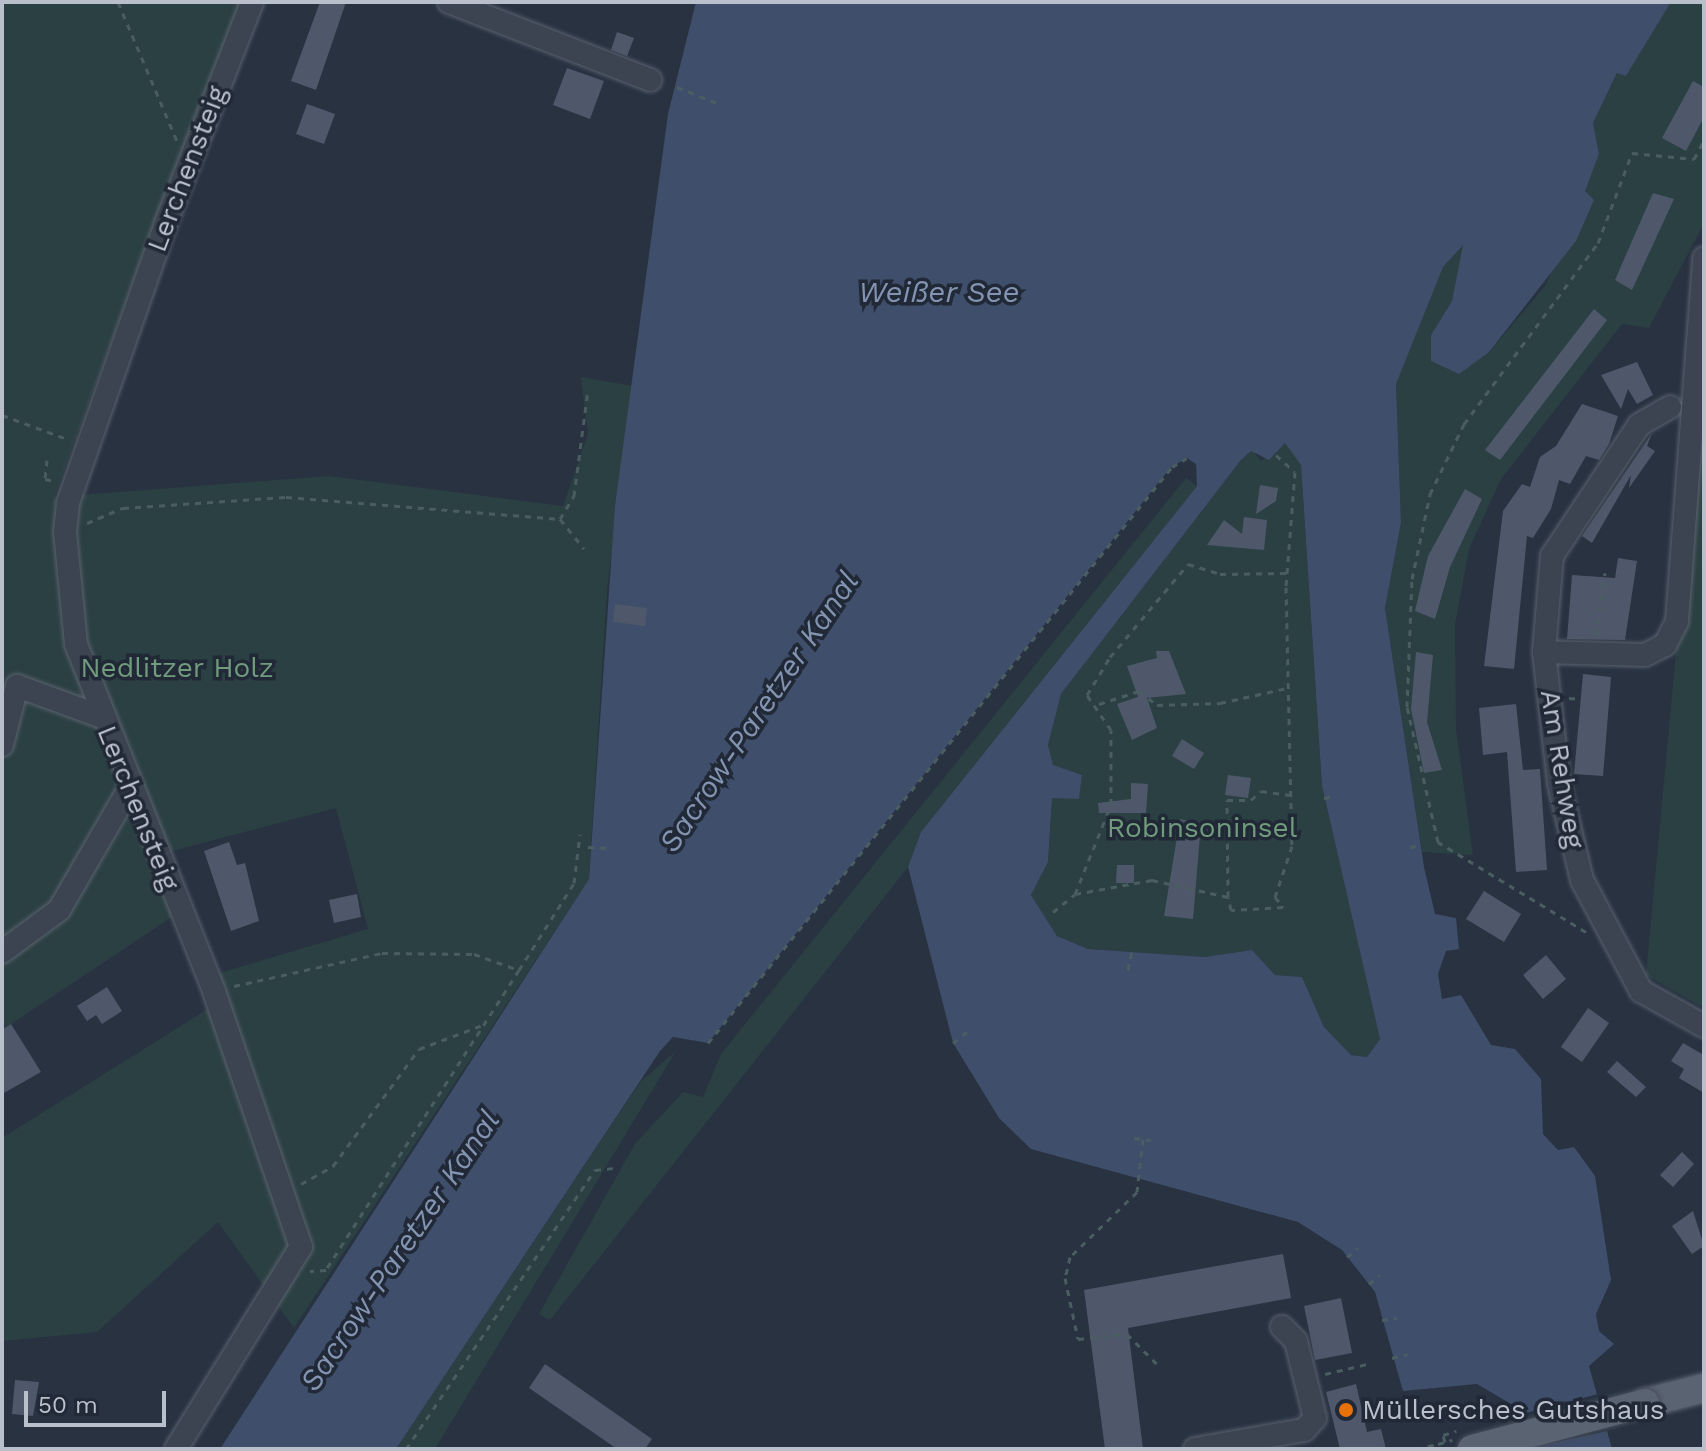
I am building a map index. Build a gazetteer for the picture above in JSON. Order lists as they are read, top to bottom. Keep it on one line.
{"streets":{"street":["Lerchensteig","Am Rehweg"]},"water":["Weißer See","Sacrow-Paretzer Kanal"],"parks":["Nedlitzer Holz","Robinsoninsel"],"places":["Müllersches Gutshaus"],"scale_bar":"50 m"}
